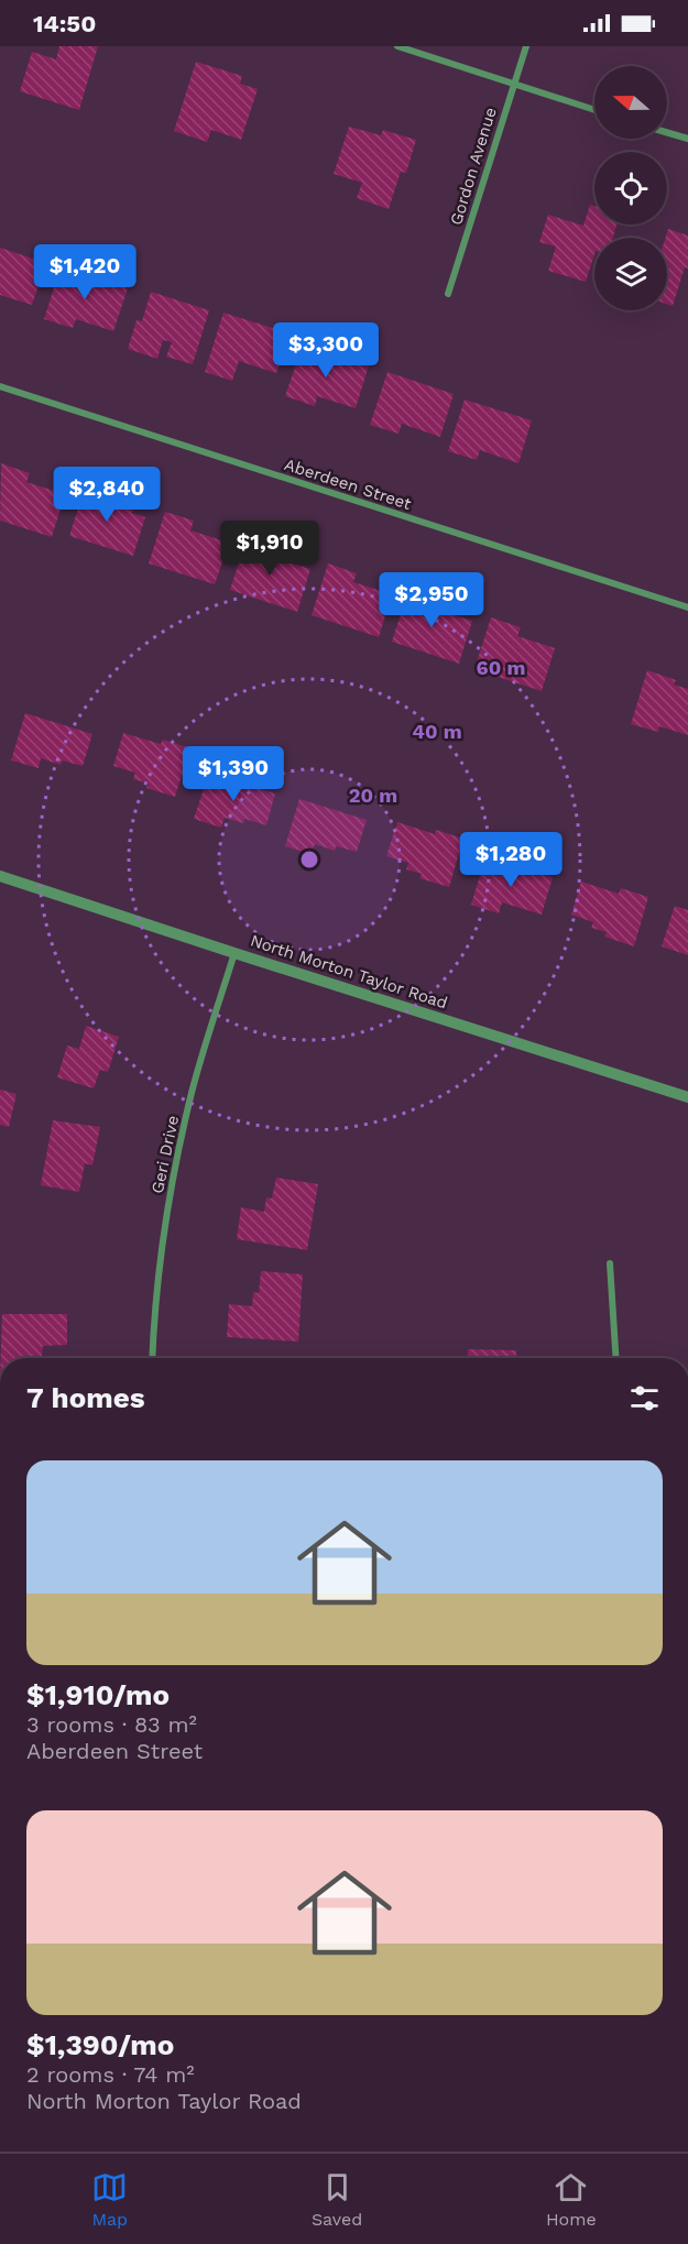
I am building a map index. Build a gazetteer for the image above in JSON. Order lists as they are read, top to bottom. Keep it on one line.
{"streets":{"street":["Gordon Avenue","Aberdeen Street","North Morton Taylor Road","Geri Drive"]},"crossings":[["North Morton Taylor Road","Geri Drive"]],"north":"left","page":{"status":"14:50","price":["$1,420","$3,300","$2,840","$1,910","$2,950","$1,390","$1,280"],"heading":"7 homes","list":[{"name":"$1,910/mo","note":"3 rooms · 83 m² · Aberdeen Street"},{"name":"$1,390/mo","note":"2 rooms · 74 m² · North Morton Taylor Road"}],"tabs":["Map","Saved","Home"]},"rings":["60 m","40 m","20 m"]}
